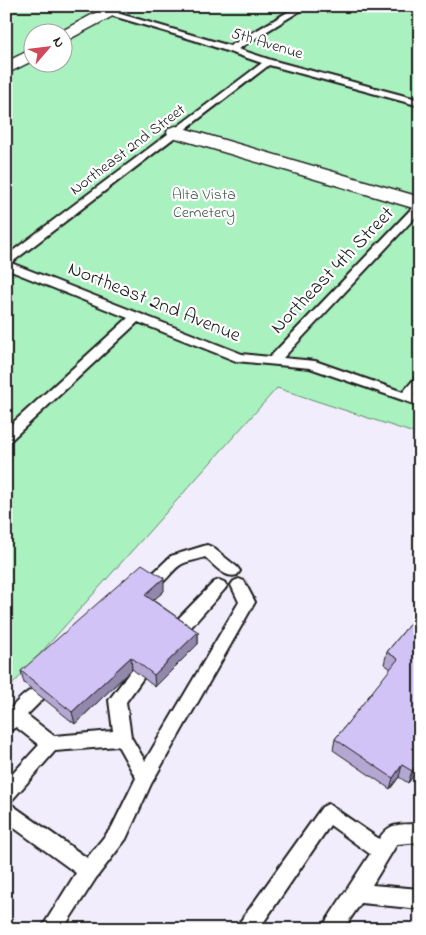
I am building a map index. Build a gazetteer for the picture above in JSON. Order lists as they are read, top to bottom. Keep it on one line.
{"streets":{"lane":["5th Avenue","Northeast 2nd Street","Northeast 4th Street","Northeast 2nd Avenue"]},"crossings":[["5th Avenue","Northeast 2nd Street"],["Northeast 2nd Street","Northeast 2nd Avenue"],["Northeast 4th Street","Northeast 2nd Avenue"]],"parks":["Alta Vista Cemetery"],"north":"top right"}
